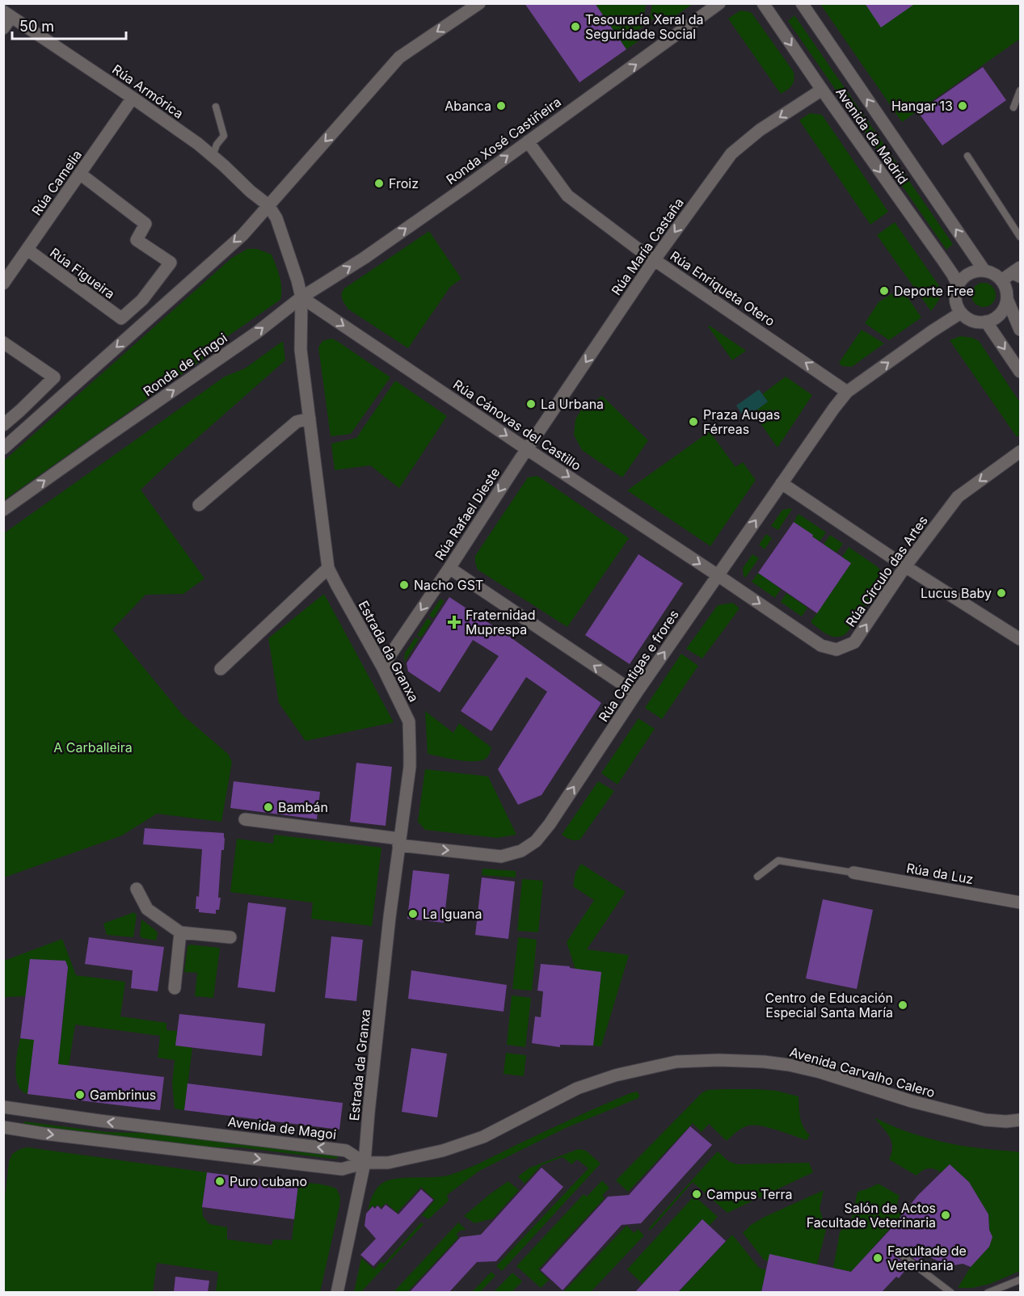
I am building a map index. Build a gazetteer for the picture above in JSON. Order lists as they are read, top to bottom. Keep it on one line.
{"streets":{"street":["Rúa Armórica","Avenida de Madrid","Ronda Xosé Castiñeira","Rúa Camelia","Rúa María Castaña","Rúa Figueira","Rúa Enriqueta Otero","Ronda de Fingoi","Rúa Cánovas del Castillo","Rúa Rafael Dieste","Rúa Círculo das Artes","Estrada da Granxa","Rúa Cantigas e frores","Rúa da Luz","Avenida Carvalho Calero","Avenida de Magoi"]},"crossings":[["Rúa Armórica","Rúa Camelia"],["Avenida de Madrid","Rúa María Castaña"],["Avenida de Madrid","Rúa Cantigas e frores"],["Ronda Xosé Castiñeira","Rúa Enriqueta Otero"],["Ronda Xosé Castiñeira","Ronda de Fingoi"],["Ronda Xosé Castiñeira","Rúa Cánovas del Castillo"],["Ronda Xosé Castiñeira","Estrada da Granxa"],["Rúa Camelia","Rúa Figueira"],["Rúa María Castaña","Rúa Enriqueta Otero"],["Rúa María Castaña","Rúa Cánovas del Castillo"],["Rúa María Castaña","Rúa Rafael Dieste"],["Rúa Enriqueta Otero","Rúa Cantigas e frores"],["Ronda de Fingoi","Rúa Cánovas del Castillo"],["Ronda de Fingoi","Estrada da Granxa"],["Rúa Cánovas del Castillo","Rúa Rafael Dieste"],["Rúa Cánovas del Castillo","Rúa Círculo das Artes"],["Rúa Cánovas del Castillo","Estrada da Granxa"],["Rúa Cánovas del Castillo","Rúa Cantigas e frores"],["Rúa Rafael Dieste","Estrada da Granxa"],["Rúa Círculo das Artes","Rúa Cantigas e frores"],["Estrada da Granxa","Rúa Cantigas e frores"],["Estrada da Granxa","Avenida Carvalho Calero"],["Estrada da Granxa","Avenida de Magoi"],["Avenida Carvalho Calero","Avenida de Magoi"]],"one_way":["Ronda Xosé Castiñeira","Rúa María Castaña","Rúa Enriqueta Otero","Rúa Cánovas del Castillo","Rúa Rafael Dieste","Rúa Cantigas e frores"],"parks":["A Carballeira"],"places":{"other":["Tesouraría Xeral da Seguridade Social","Abanca","Hangar 13","Froiz","Deporte Free","La Urbana","Praza Augas Férreas","Nacho GST","Lucus Baby","Bambán","La Iguana","Centro de Educación Especial Santa María","Gambrinus","Puro cubano","Campus Terra","Salón de Actos Facultade Veterinaria","Facultade de Veterinaria"],"health":["Fraternidad Muprespa"]},"scale_bar":"50 m"}
